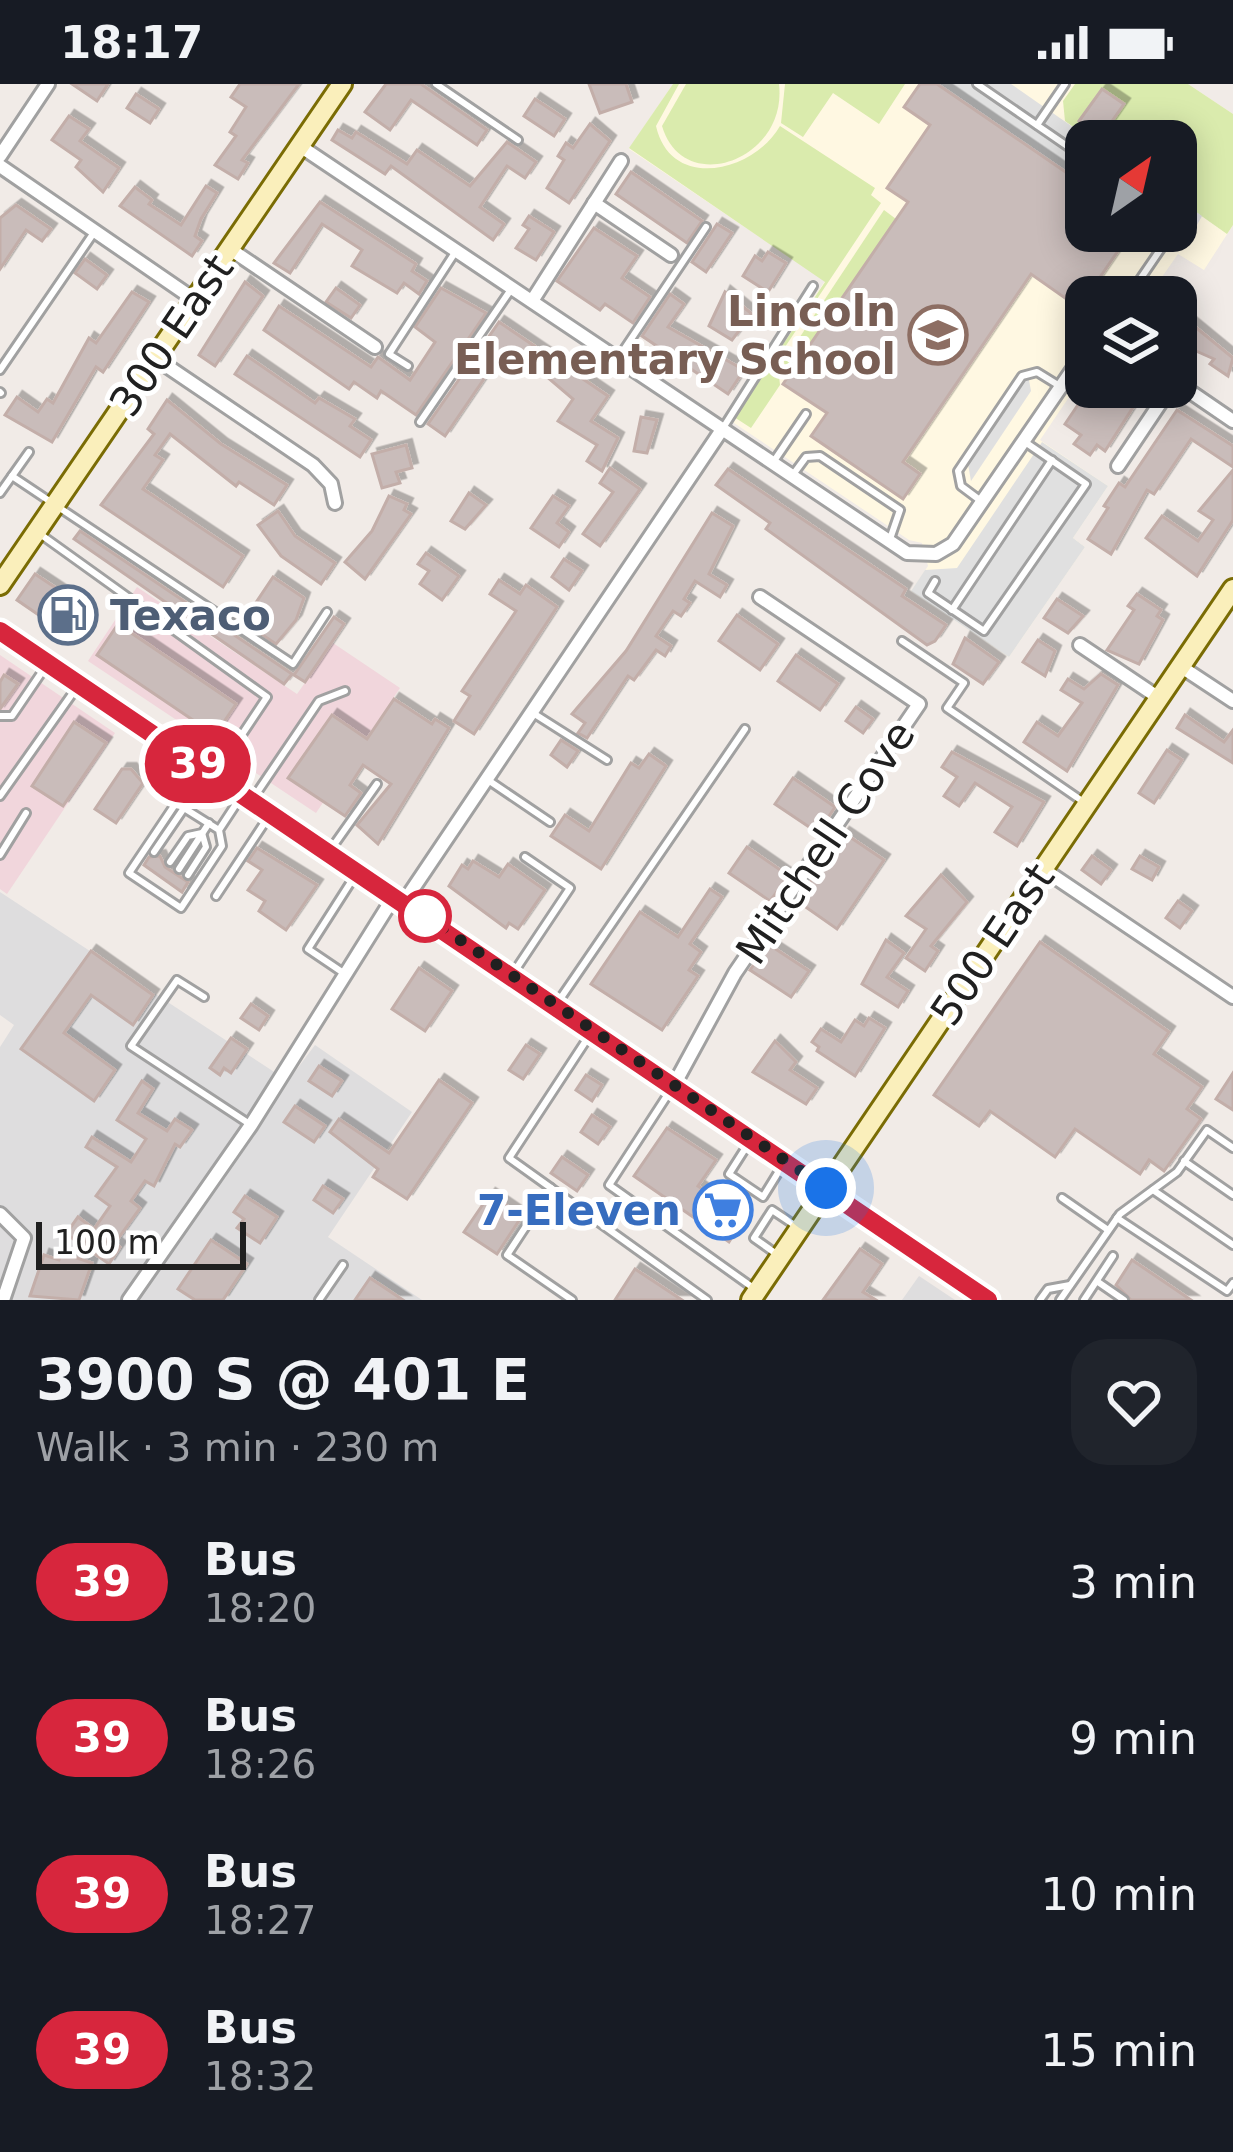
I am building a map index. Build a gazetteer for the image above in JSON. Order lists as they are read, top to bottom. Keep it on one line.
{"streets":{"street":["300 East","Mitchell Cove","500 East"]},"places":{"school or university":["Lincoln Elementary School"],"fuel station":["Texaco"],"supermarket":["7-Eleven"]},"lines":["bus line 39"],"scale_bar":"100 m","north":"top right","page":{"status":"18:17","on_map":"39","scale":"100 m","heading":["3900 S @ 401 E","Walk · 3 min · 230 m"],"list":[{"mark":"39","name":"Bus","note":"18:20","value":"3 min"},{"mark":"39","name":"Bus","note":"18:26","value":"9 min"},{"mark":"39","name":"Bus","note":"18:27","value":"10 min"},{"mark":"39","name":"Bus","note":"18:32","value":"15 min"}]}}
